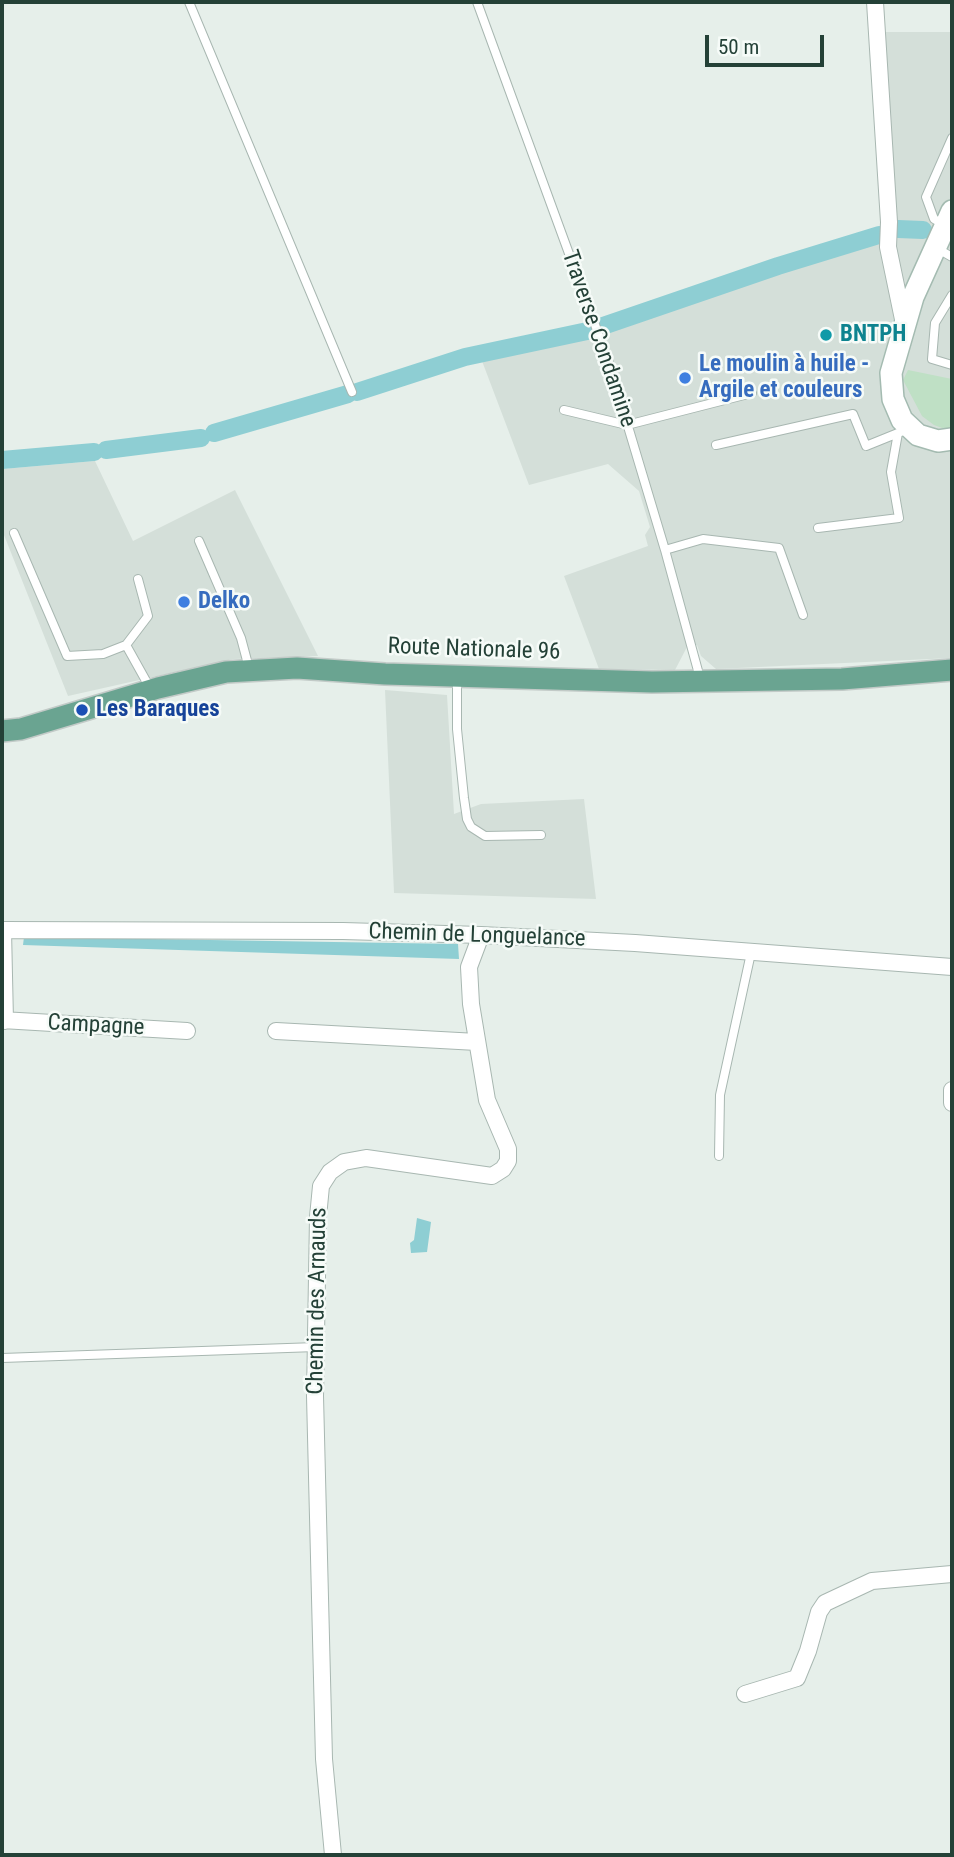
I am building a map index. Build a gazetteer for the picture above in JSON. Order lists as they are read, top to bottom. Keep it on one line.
{"streets":{"main road":["Route Nationale 96"],"street":["Chemin de Longuelance","Campagne","Chemin des Arnauds"],"lane":["Traverse Condamine"]},"crossings":[["Traverse Condamine","Route Nationale 96"],["Chemin de Longuelance","Campagne"],["Chemin de Longuelance","Chemin des Arnauds"]],"places":["BNTPH","Le moulin à huile - Argile et couleurs","Delko","Les Baraques"],"scale_bar":"50 m"}
